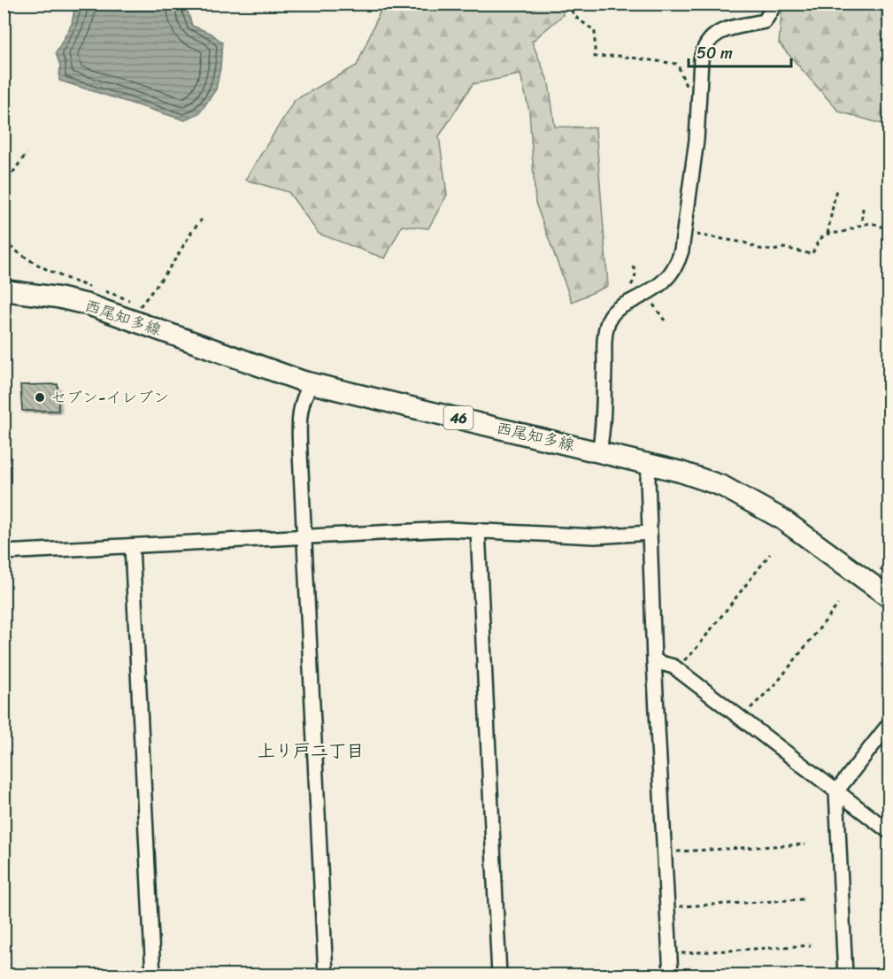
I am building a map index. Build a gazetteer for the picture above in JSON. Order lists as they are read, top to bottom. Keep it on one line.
{"streets":{"main road":["西尾知多線","46"]},"districts":["上り戸二丁目"],"places":["セブン-イレブン"],"scale_bar":"50 m"}
